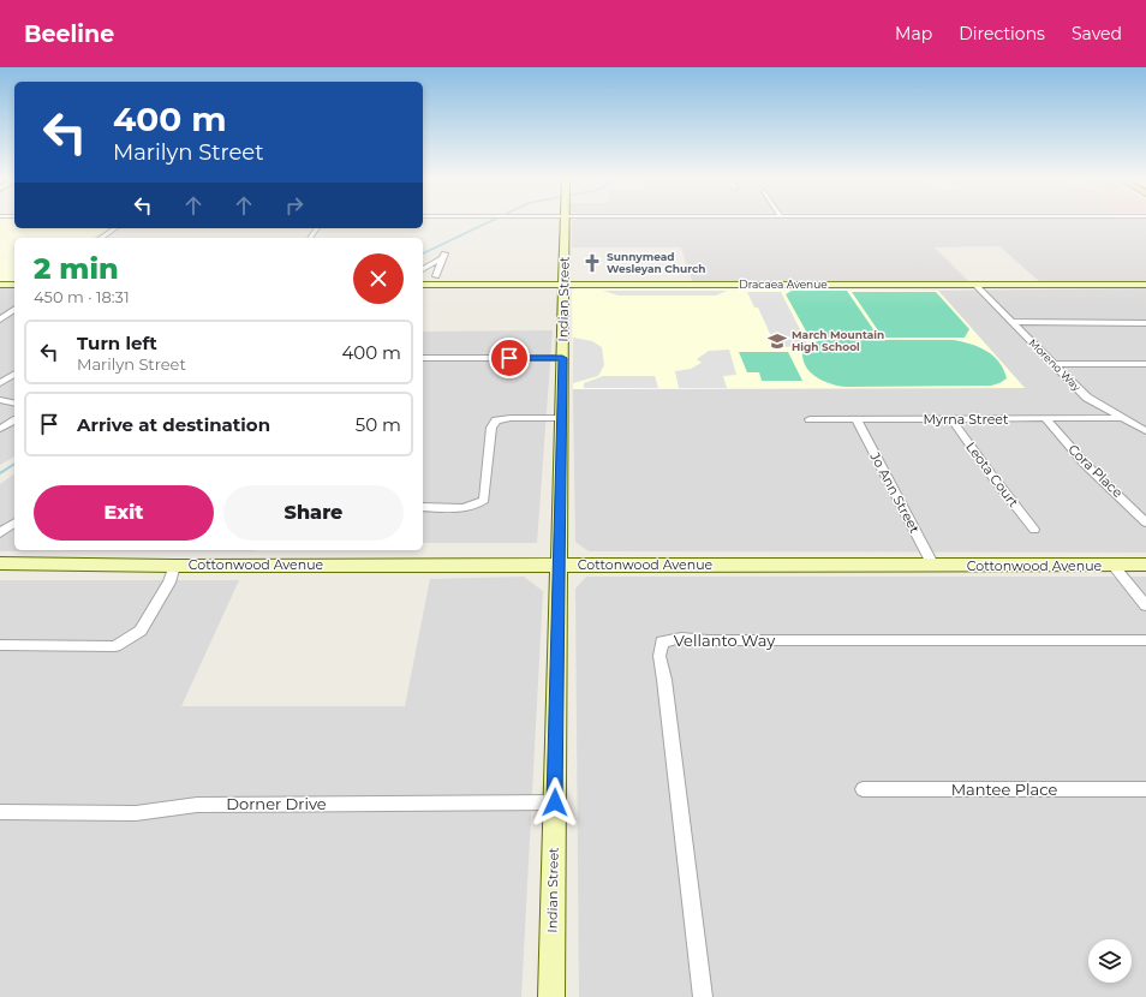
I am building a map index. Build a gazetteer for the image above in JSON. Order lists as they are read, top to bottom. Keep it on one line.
{"streets":{"street":["Dracaea Avenue","Indian Street","Moreno Way","Myrna Street","Cora Place","Leota Court","Jo Ann Street","Cottonwood Avenue","Vellanto Way","Mantee Place","Dorner Drive"]},"crossings":[["Dracaea Avenue","Indian Street"],["Dracaea Avenue","Moreno Way"],["Indian Street","Cottonwood Avenue"],["Indian Street","Dorner Drive"],["Moreno Way","Myrna Street"],["Myrna Street","Cora Place"],["Myrna Street","Leota Court"],["Myrna Street","Jo Ann Street"],["Jo Ann Street","Cottonwood Avenue"]],"places":{"church":["Sunnymead Wesleyan Church"],"school or university":["March Mountain High School"]},"page":{"header":"Beeline","nav":["Map","Directions","Saved"],"turn":["400 m","Marilyn Street"],"heading":["2 min","450 m · 18:31"],"list":[{"name":"Turn left","note":"Marilyn Street","value":"400 m"},{"name":"Arrive at destination","value":"50 m"}],"buttons":["Exit","Share"]}}
